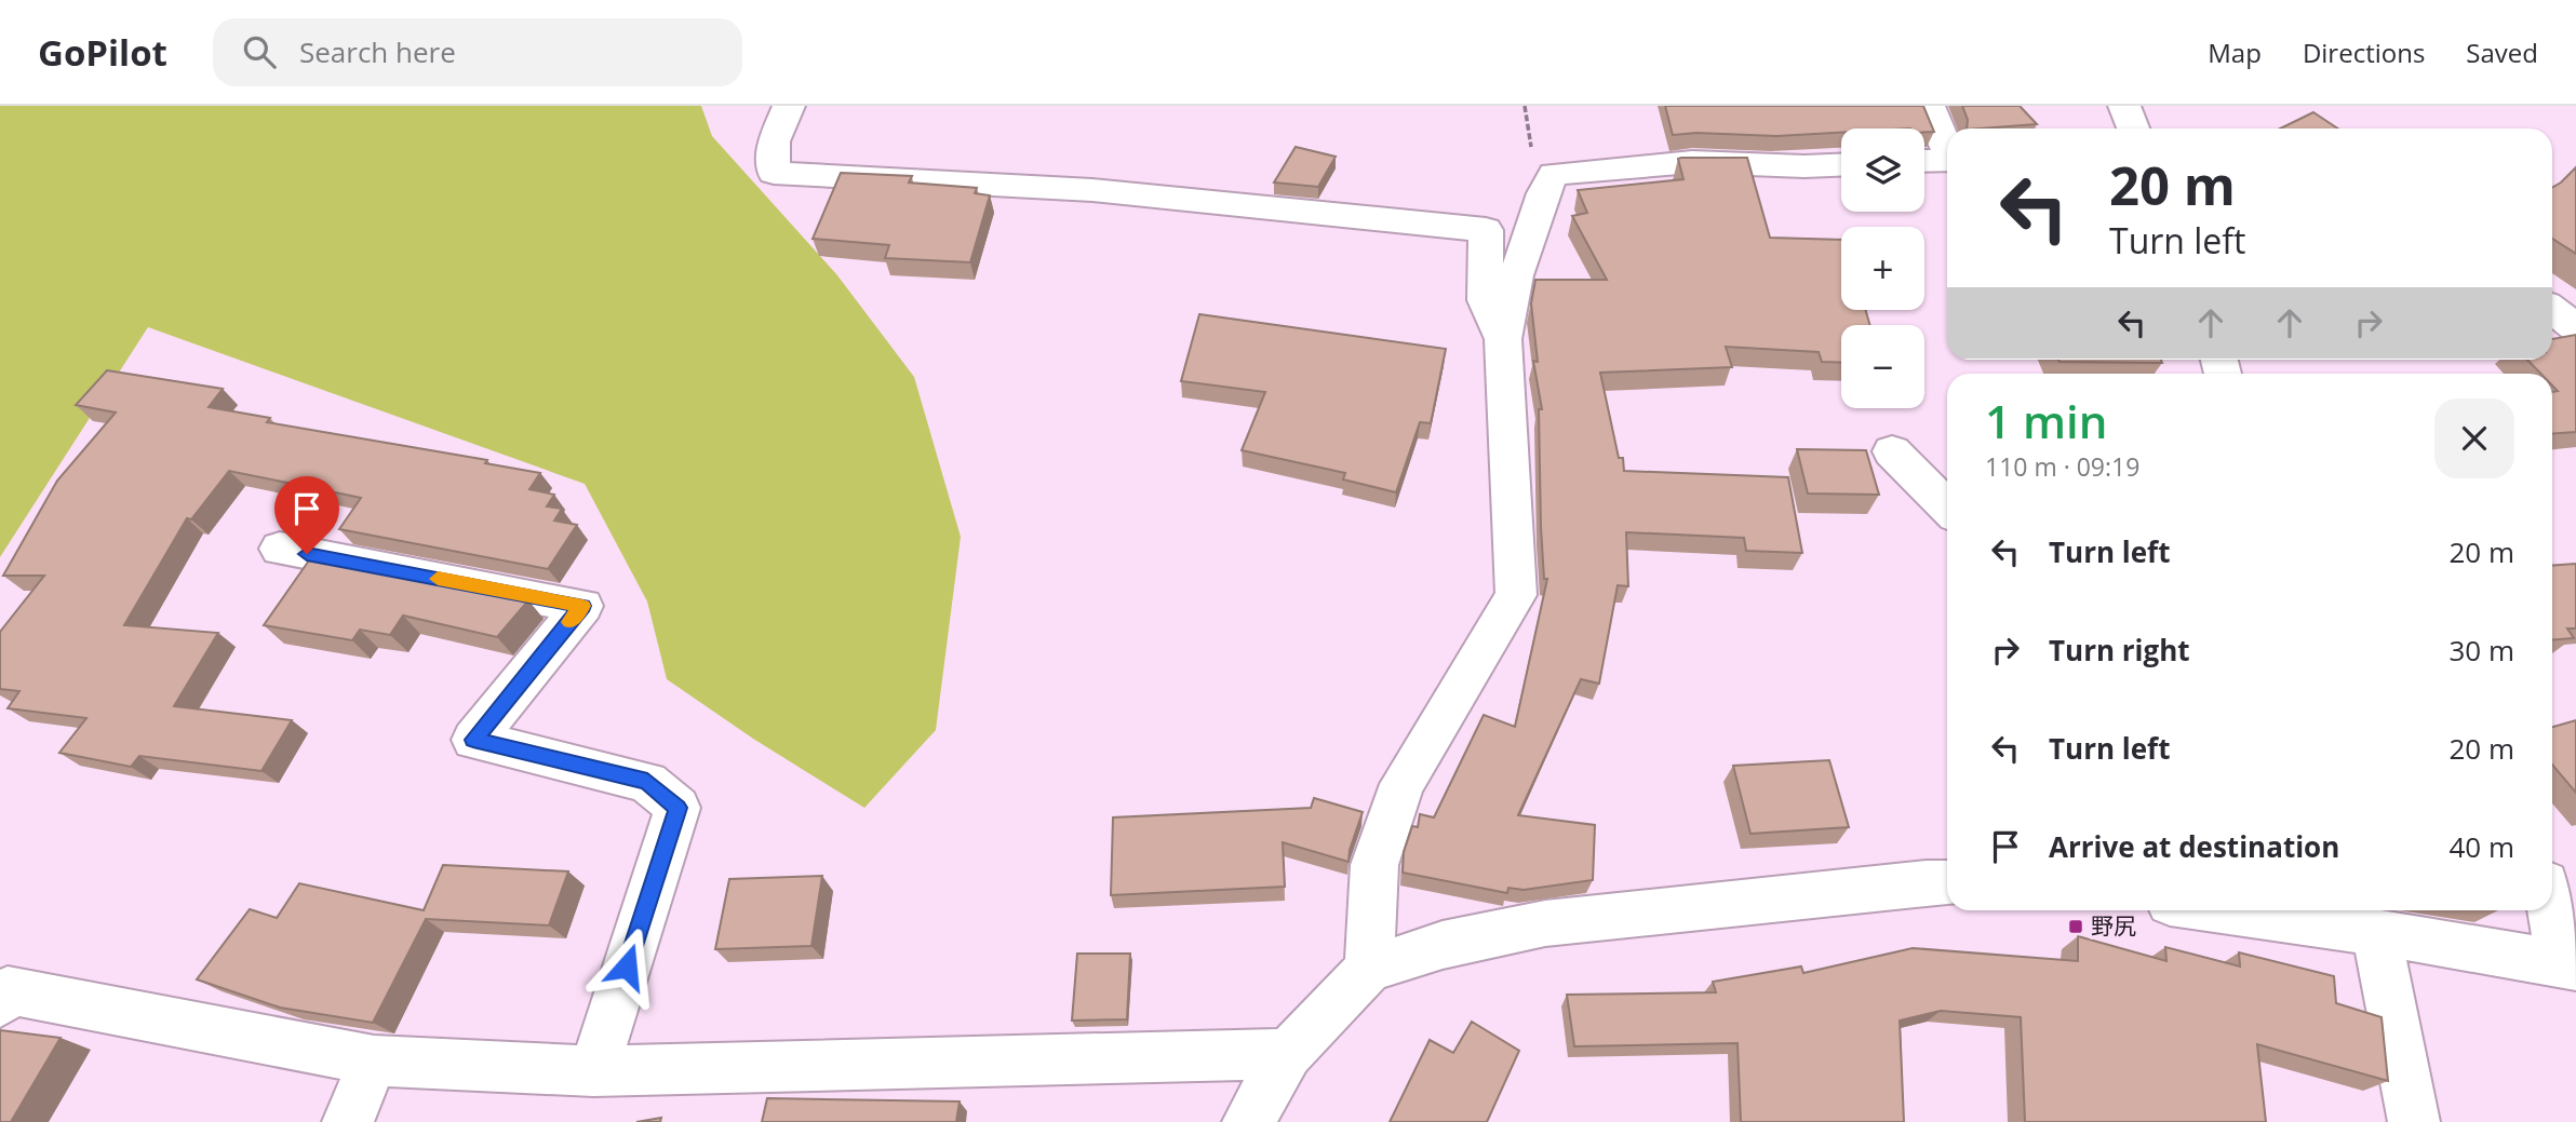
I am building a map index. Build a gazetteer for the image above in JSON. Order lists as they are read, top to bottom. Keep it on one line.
{"places":{"transit":["野尻"]},"page":{"header":"GoPilot","search":"Search here","nav":["Map","Directions","Saved"],"map_buttons":["+","−"],"turn":["20 m","Turn left"],"heading":["1 min","110 m · 09:19"],"list":[{"name":"Turn left","value":"20 m"},{"name":"Turn right","value":"30 m"},{"name":"Turn left","value":"20 m"},{"name":"Arrive at destination","value":"40 m"}]}}
